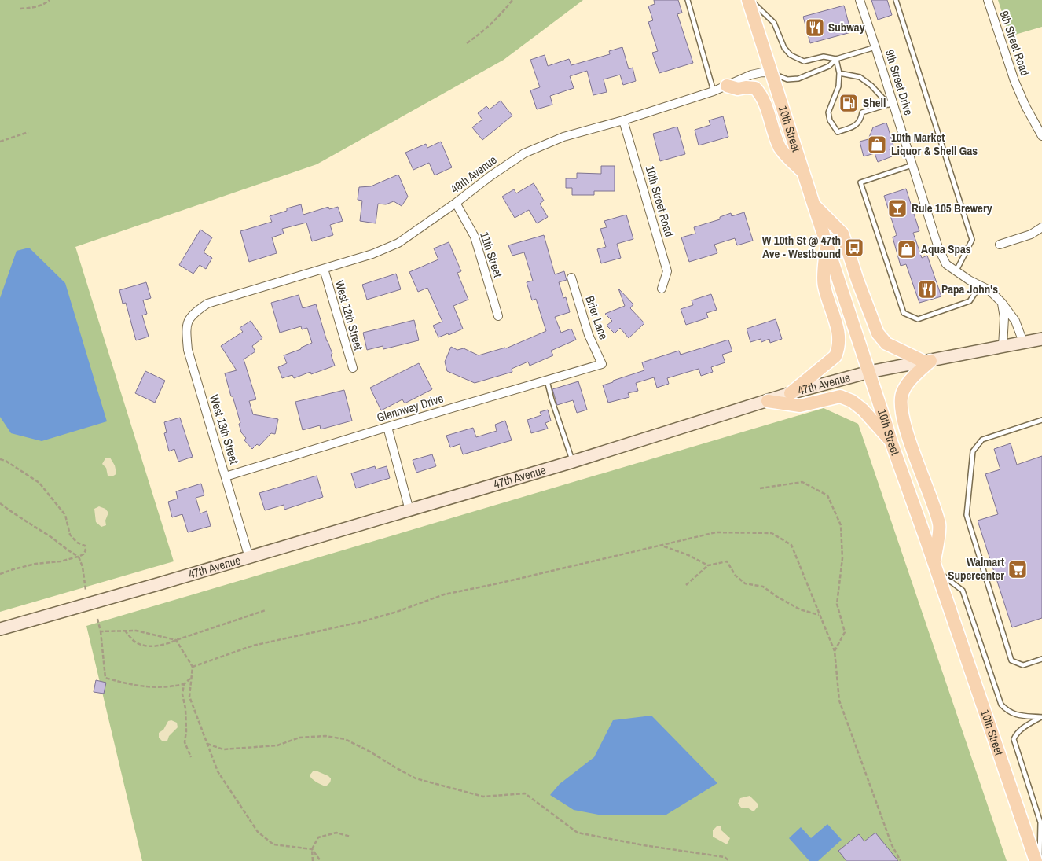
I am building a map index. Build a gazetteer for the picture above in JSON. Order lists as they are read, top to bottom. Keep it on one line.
{"streets":{"main road":["10th Street","47th Avenue"],"street":["9th Street Road","9th Street Drive","48th Avenue","10th Street Road","11th Street","West 12th Street","Brier Lane","Glennway Drive","West 13th Street"]},"crossings":[["9th Street Drive","47th Avenue"],["10th Street","48th Avenue"],["10th Street","47th Avenue"],["48th Avenue","10th Street Road"],["48th Avenue","11th Street"],["48th Avenue","West 12th Street"],["48th Avenue","West 13th Street"],["Brier Lane","Glennway Drive"],["47th Avenue","West 13th Street"],["Glennway Drive","West 13th Street"]],"places":{"restaurant":["Subway","Papa John's"],"fuel station":["Shell"],"shop":["10th Market Liquor & Shell Gas","Aqua Spas"],"bar":["Rule 105 Brewery"],"bus stop":["W 10th St @ 47th Ave - Westbound"],"supermarket":["Walmart Supercenter"]}}
